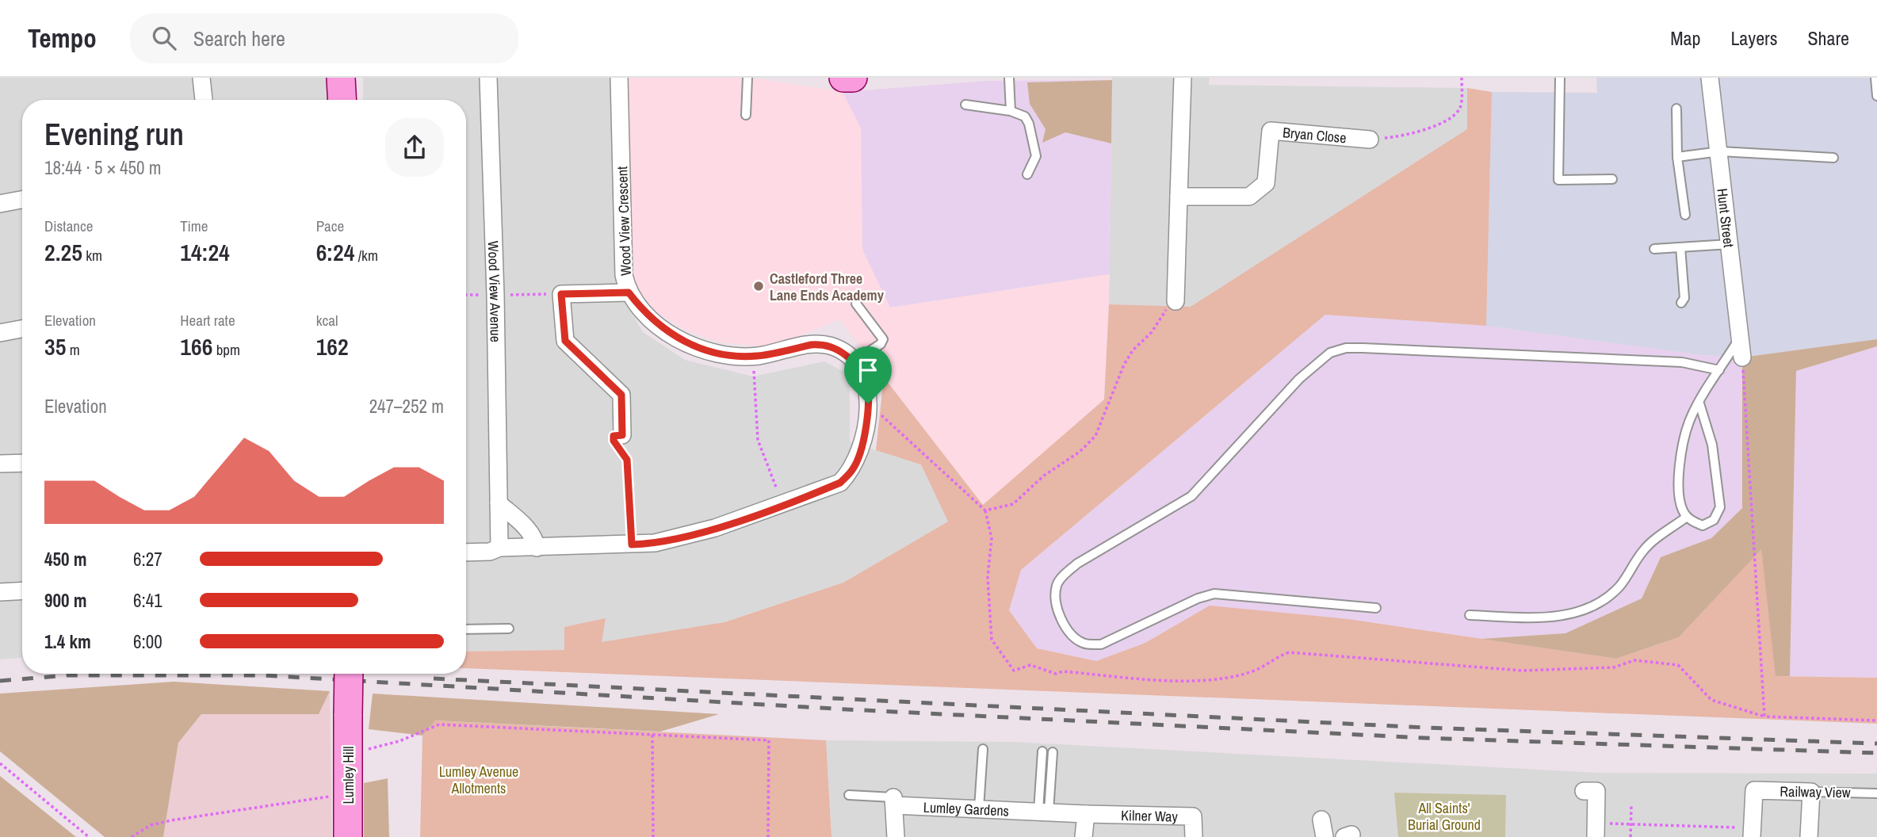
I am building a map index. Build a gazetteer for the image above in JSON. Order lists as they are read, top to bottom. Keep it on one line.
{"streets":{"main road":["Lumley Hill"],"street":["Bryan Close","Hunt Street","Wood View Crescent","Wood View Avenue","Railway View","Lumley Gardens","Kilner Way"]},"crossings":[["Lumley Gardens","Kilner Way"]],"parks":["Lumley Avenue Allotments","All Saints' Burial Ground"],"places":["Castleford Three Lane Ends Academy"],"page":{"header":"Tempo","search":"Search here","nav":["Map","Layers","Share"],"heading":["Evening run","18:44 · 5 × 450 m"],"stats":[["Distance","2.25 km"],["Time","14:24"],["Pace","6:24 /km"],["Elevation","35 m"],["Heart rate","166 bpm"],["kcal","162"]],"chart":["Elevation","247–252 m"],"list":[{"name":"450 m","note":"6:27"},{"name":"900 m","note":"6:41"},{"name":"1.4 km","note":"6:00"}]}}
